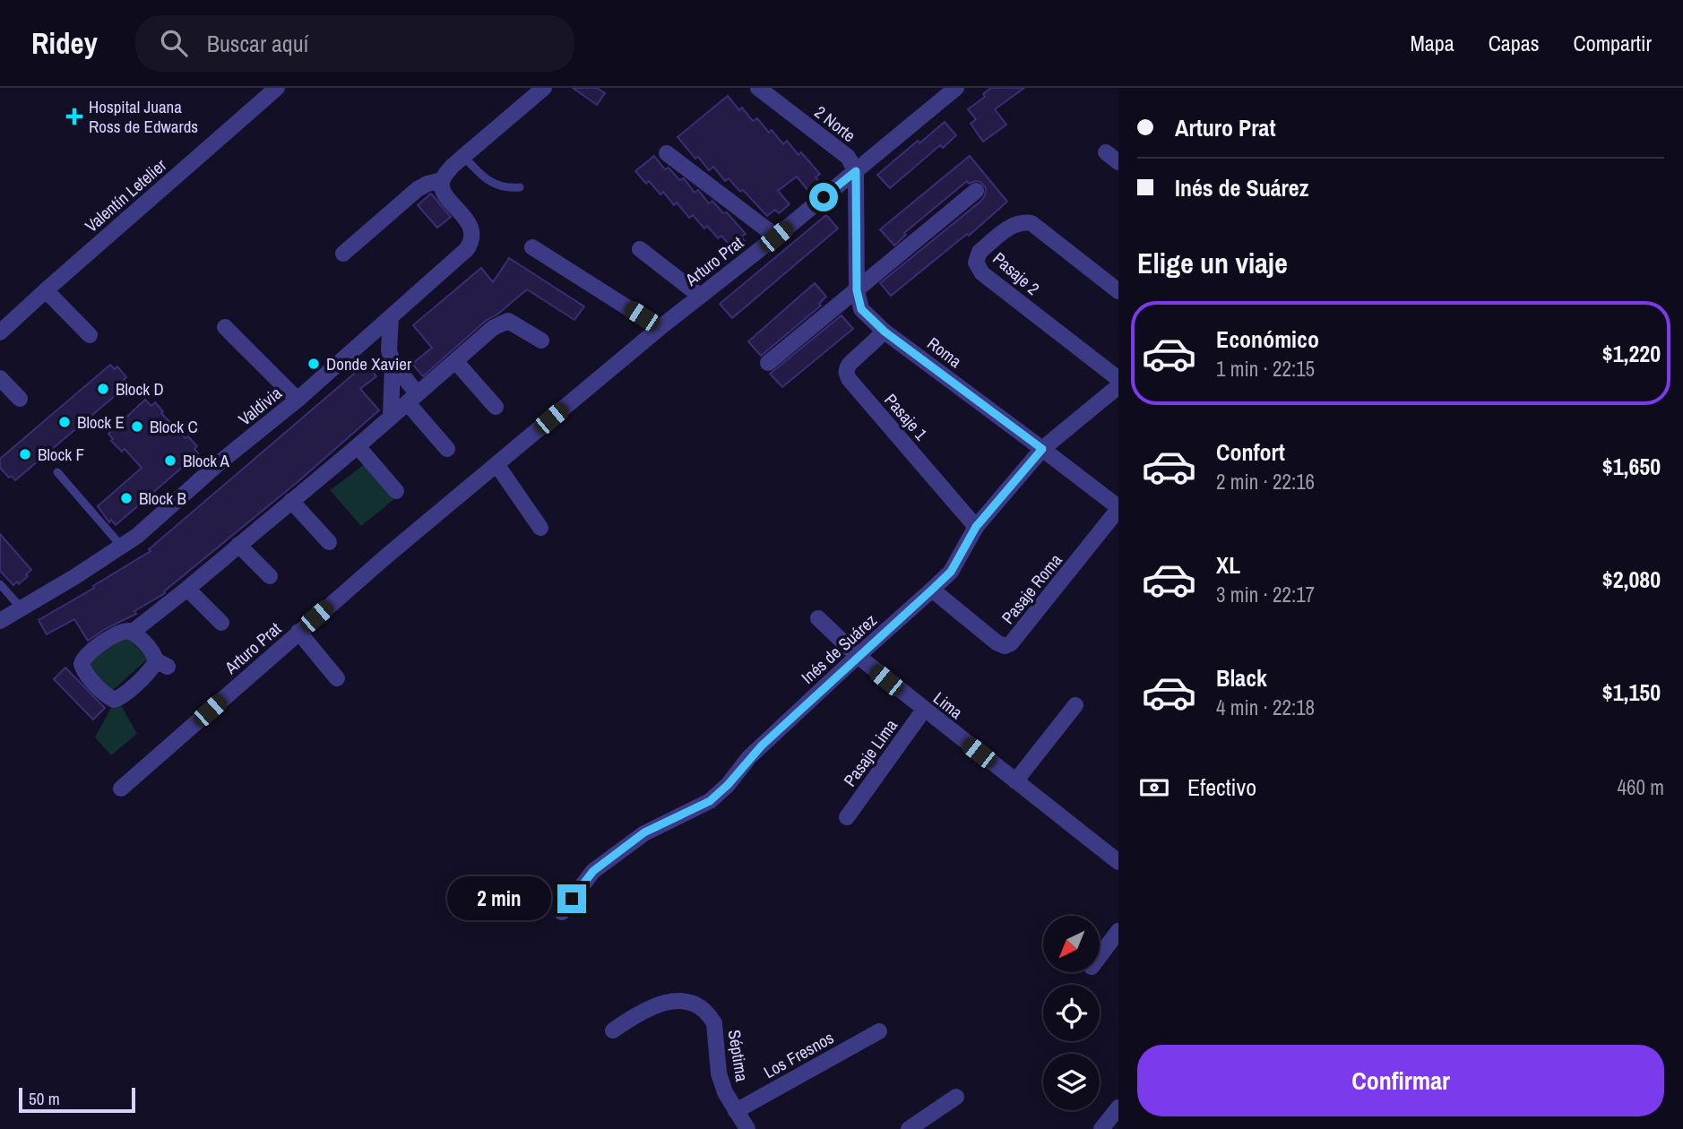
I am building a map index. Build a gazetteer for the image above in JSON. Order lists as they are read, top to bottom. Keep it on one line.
{"streets":{"street":["2 Norte","Valentín Letelier","Arturo Prat","Pasaje 2","Roma","Valdivia","Pasaje 1","Pasaje Roma","Inés de Suárez","Lima","Pasaje Lima","Los Fresnos","Séptima"]},"crossings":[["2 Norte","Arturo Prat"],["2 Norte","Roma"],["Arturo Prat","Roma"],["Roma","Pasaje 1"],["Roma","Pasaje Roma"],["Roma","Inés de Suárez"],["Pasaje 1","Inés de Suárez"],["Pasaje Roma","Inés de Suárez"],["Inés de Suárez","Lima"],["Lima","Pasaje Lima"],["Los Fresnos","Séptima"]],"places":{"health":["Hospital Juana Ross de Edwards"],"other":["Donde Xavier","Block D","Block E","Block C","Block F","Block A","Block B"]},"scale_bar":"50 m","north":"bottom left","page":{"header":"Ridey","search":"Buscar aquí","nav":["Mapa","Capas","Compartir"],"banner":["Arturo Prat","Inés de Suárez"],"heading":"Elige un viaje","list":[{"name":"Económico","note":"1 min · 22:15","value":"$1,220"},{"name":"Confort","note":"2 min · 22:16","value":"$1,650"},{"name":"XL","note":"3 min · 22:17","value":"$2,080"},{"name":"Black","note":"4 min · 22:18","value":"$1,150"}],"pay":["Efectivo","460 m"],"bubble":"2 min","buttons":"Confirmar","scale":"50 m"}}
